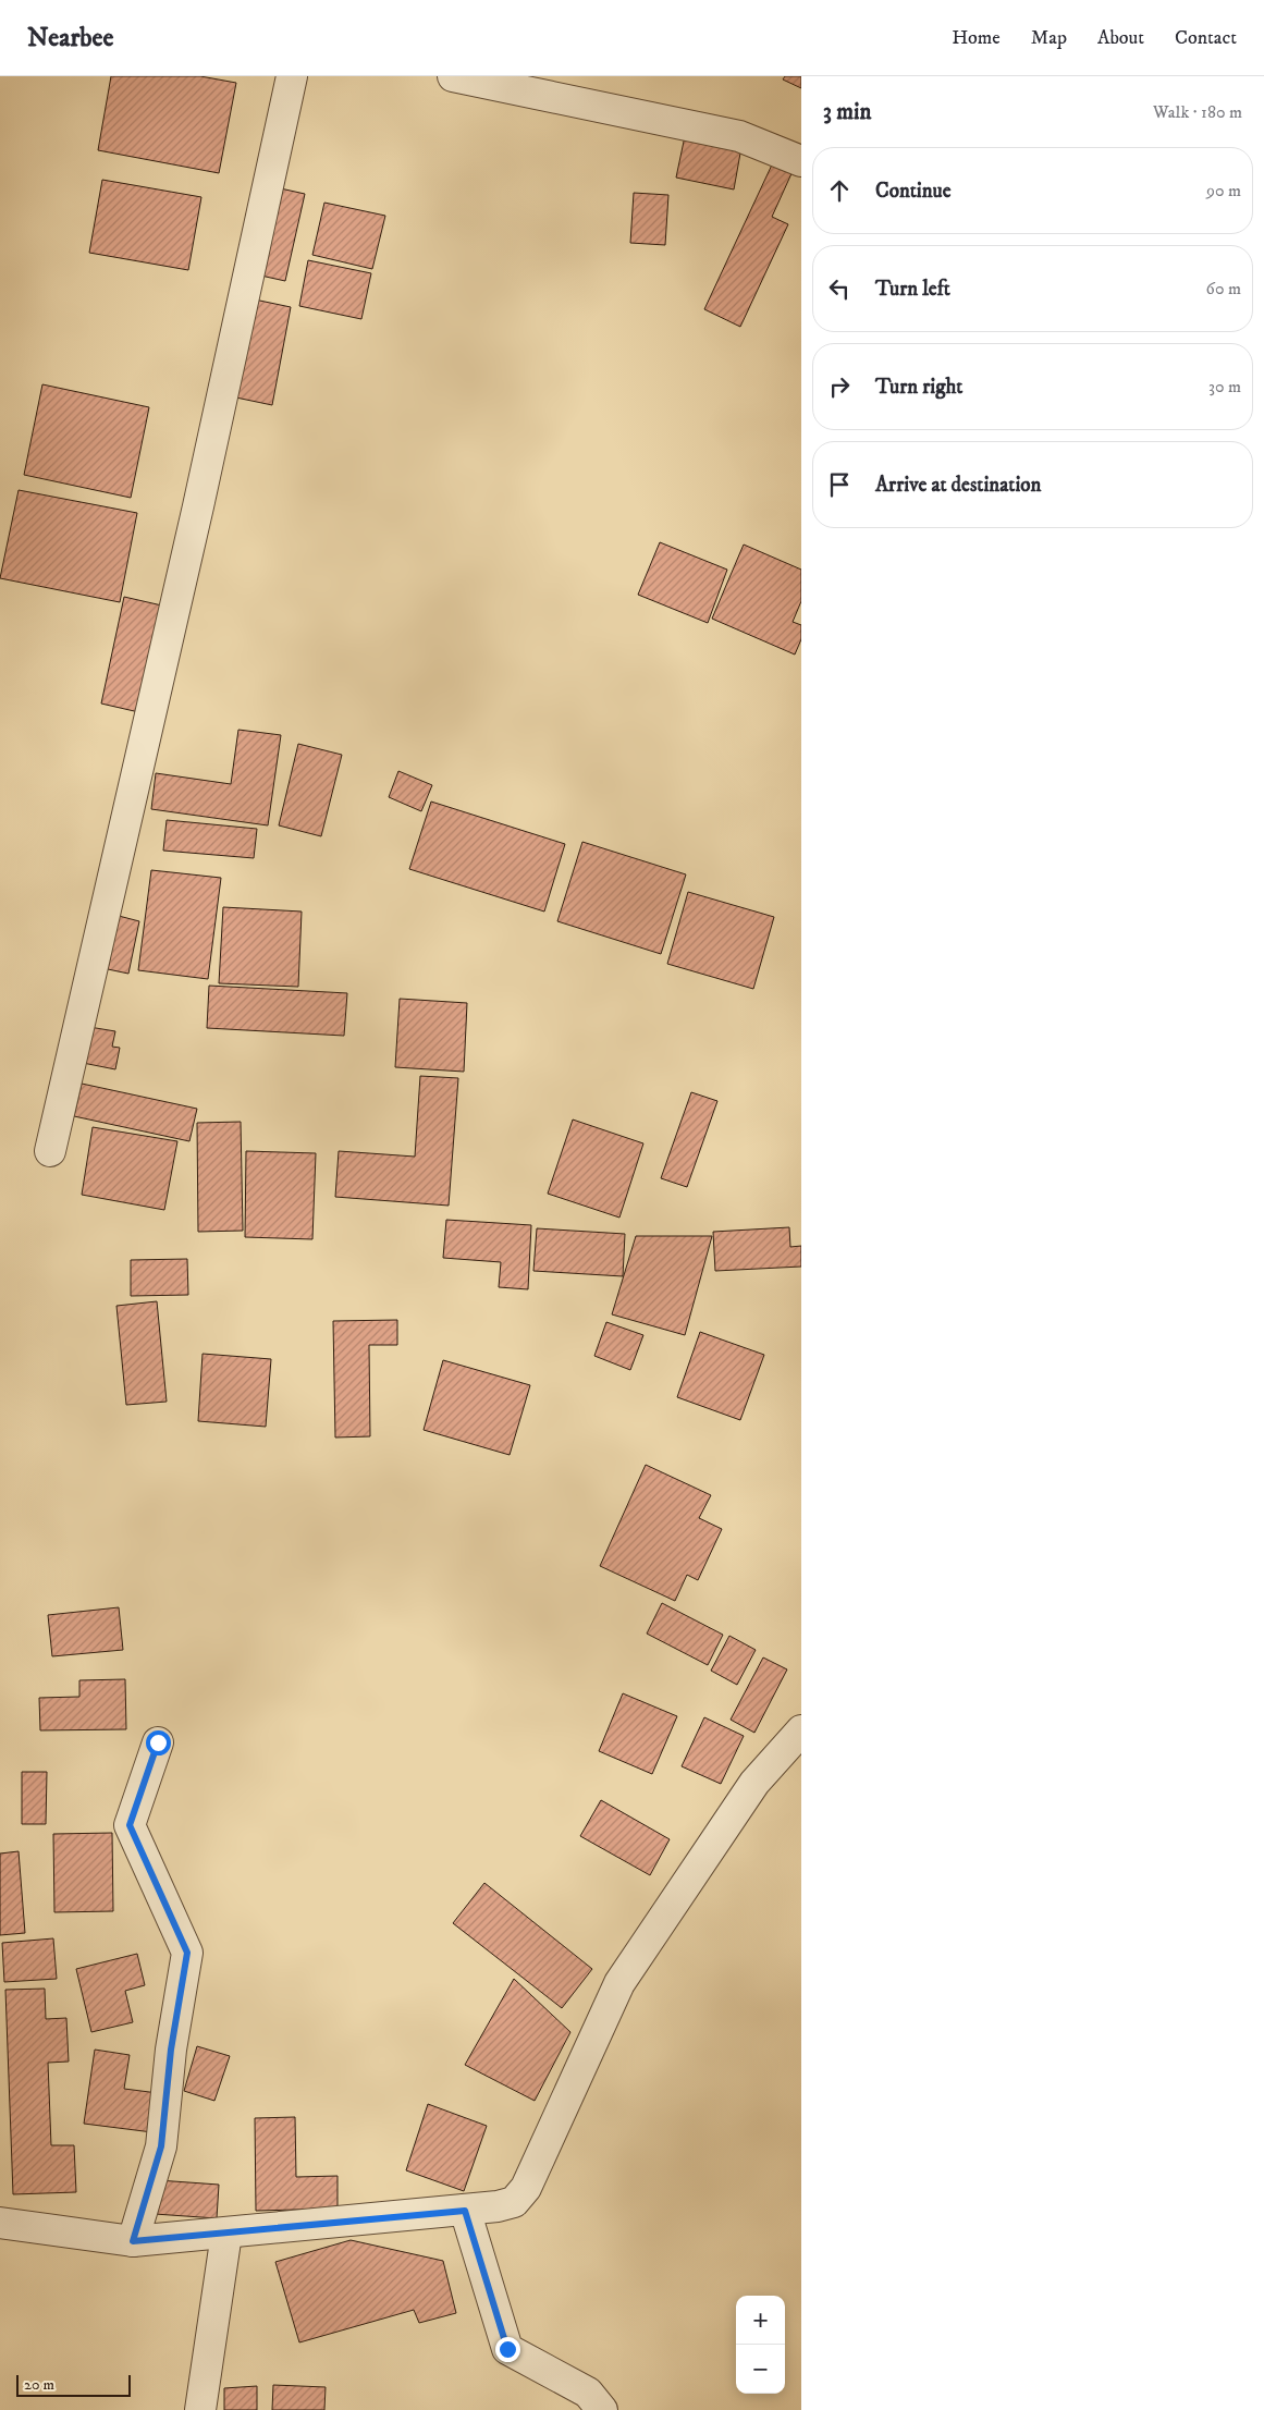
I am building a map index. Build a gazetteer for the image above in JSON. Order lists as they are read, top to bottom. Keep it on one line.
{"scale_bar":"20 m","page":{"header":"Nearbee","nav":["Home","Map","About","Contact"],"heading":["3 min","Walk · 180 m"],"list":[["Continue","90 m"],["Turn left","60 m"],["Turn right","30 m"],"Arrive at destination"],"map_buttons":["+","−"],"scale":"20 m"}}
